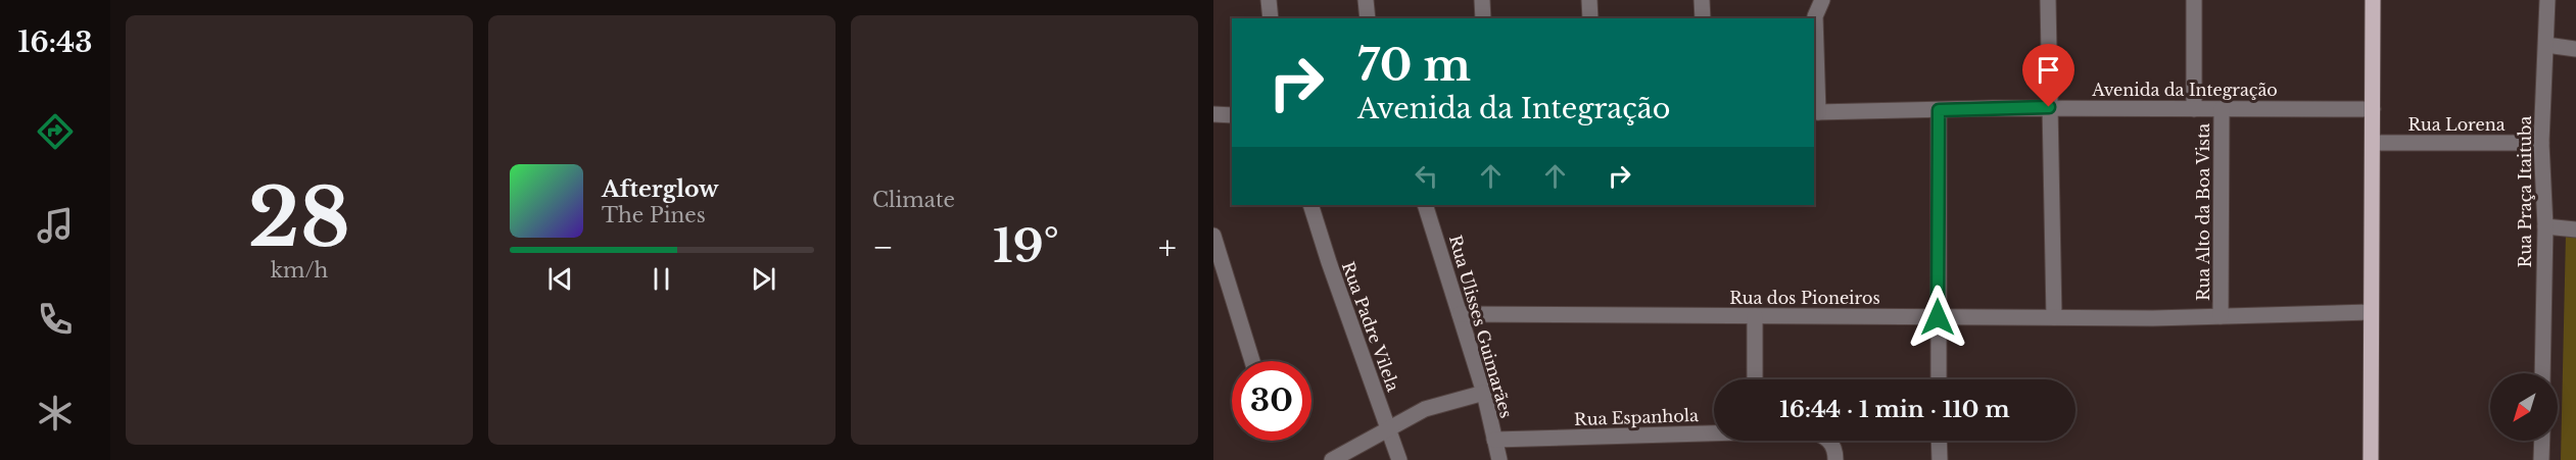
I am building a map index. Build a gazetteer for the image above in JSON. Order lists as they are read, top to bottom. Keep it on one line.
{"streets":{"street":["Avenida da Integração","Rua Lorena","Rua Praça Itaituba","Rua Alto da Boa Vista","Rua dos Pioneiros","Rua Padre Vilela","Rua Ulisses Guimarães","Rua Espanhola"]},"crossings":[["Avenida da Integração","Rua Alto da Boa Vista"],["Rua Lorena","Rua Praça Itaituba"],["Rua Alto da Boa Vista","Rua dos Pioneiros"],["Rua dos Pioneiros","Rua Ulisses Guimarães"],["Rua Ulisses Guimarães","Rua Espanhola"]],"north":"bottom left","page":{"tabs":"16:43","tile":[["28","km/h"],"Climate"],"turn":["70 m","Avenida da Integração"],"song":["Afterglow","The Pines"],"heat":["−","19°","+"],"limit":"30","trip":"16:44 · 1 min · 110 m"}}
